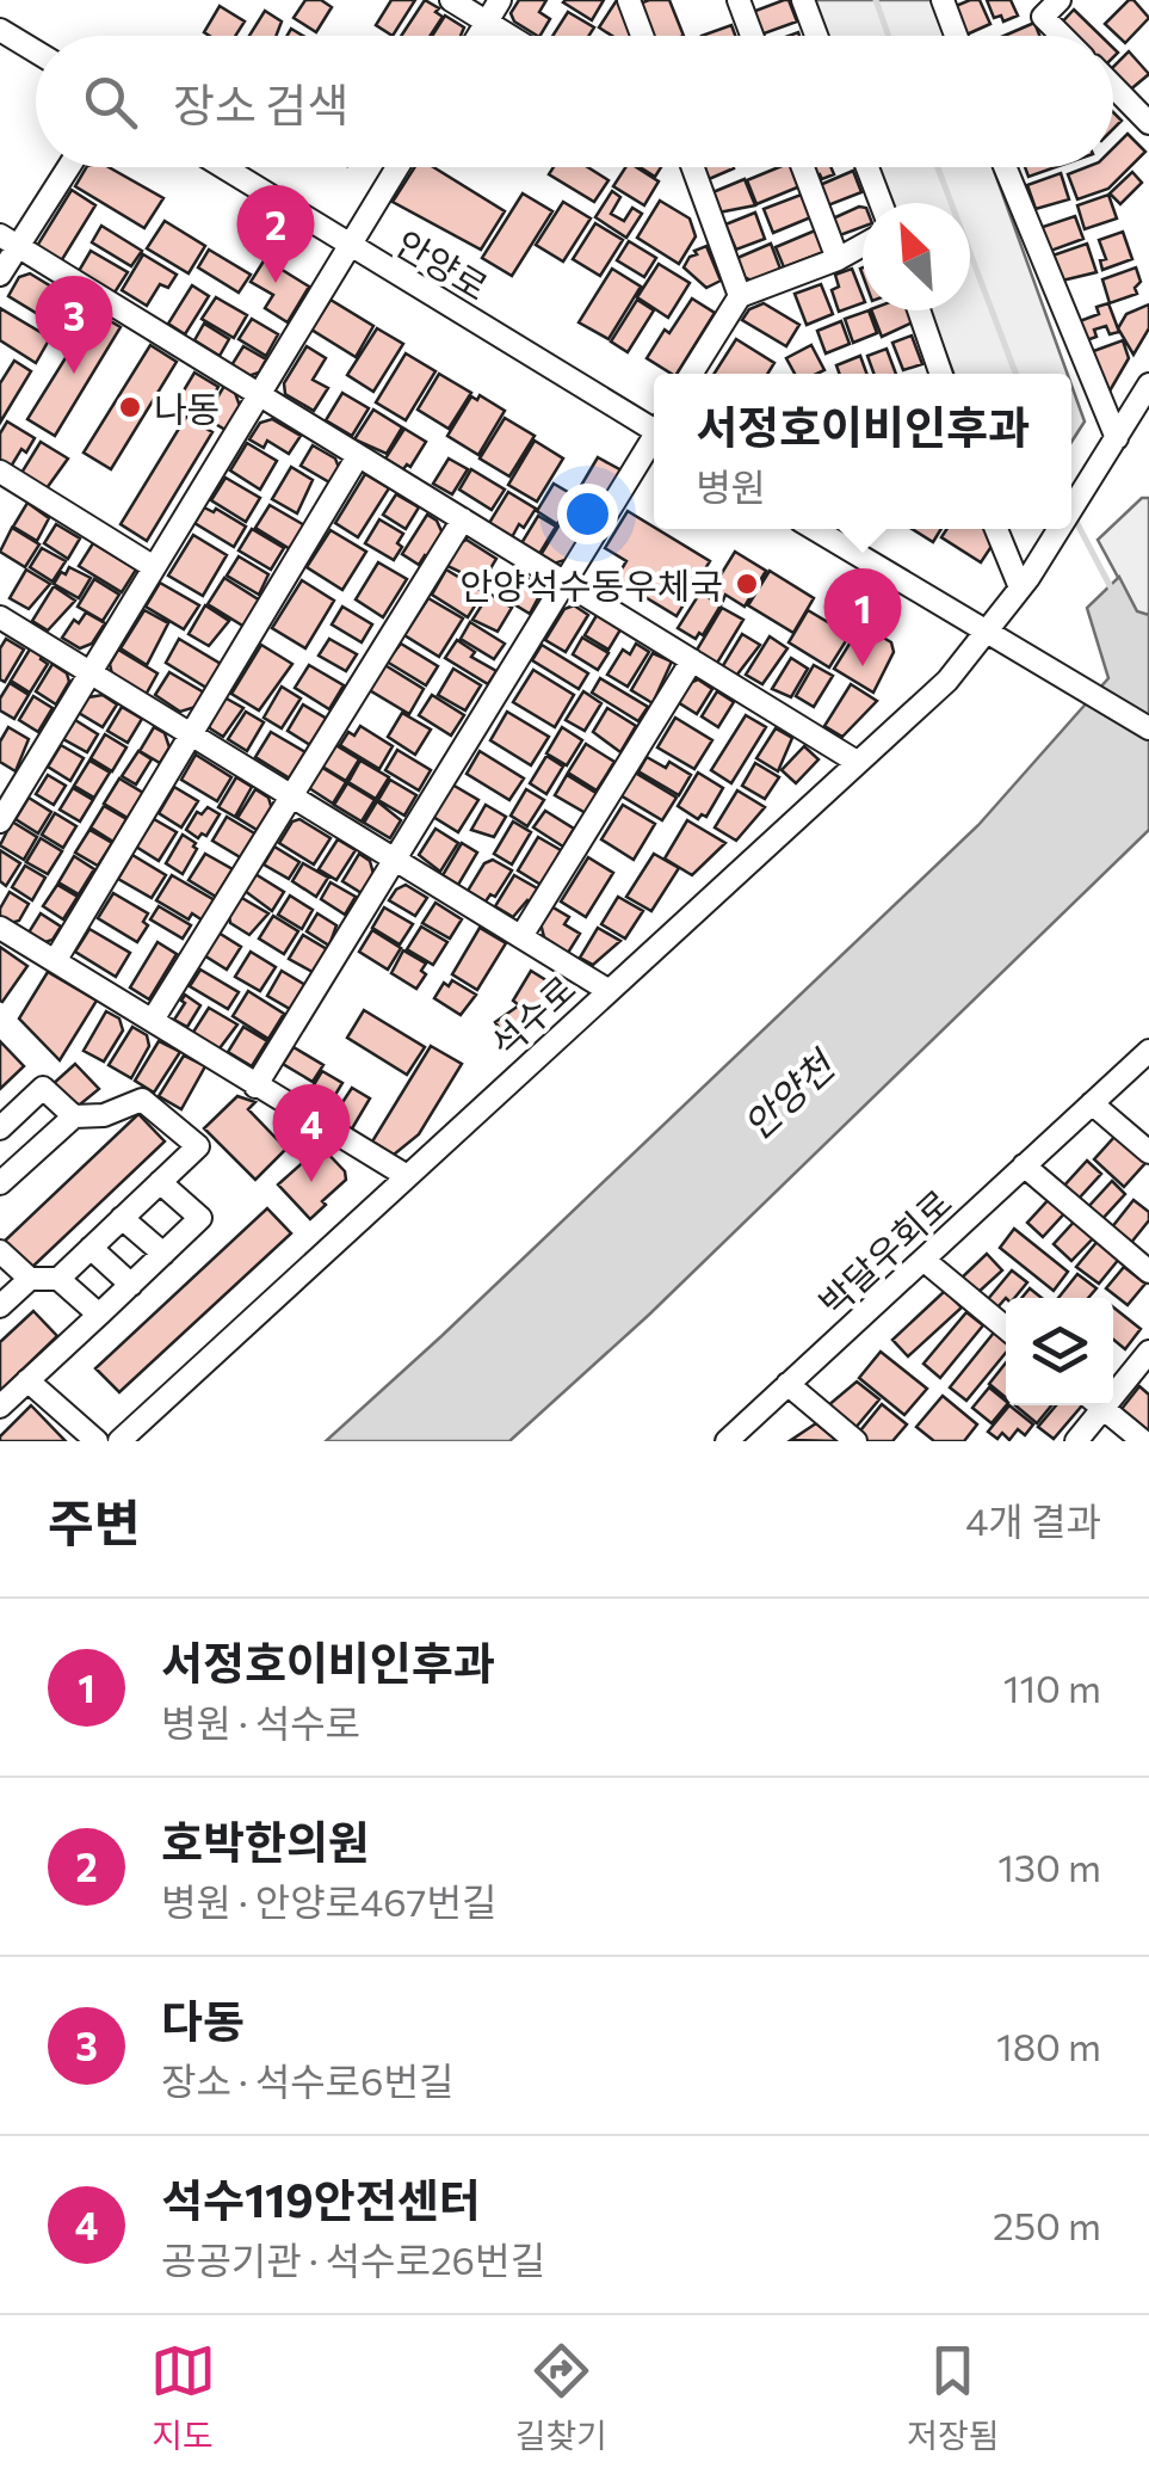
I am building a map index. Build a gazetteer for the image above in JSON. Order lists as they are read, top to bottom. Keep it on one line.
{"streets":{"street":["안양로","석수로","박달우회로"]},"water":["안양천"],"places":["나동","안양석수동우체국"],"north":"top left","page":{"search":"장소 검색","pins":["2","3","1","4"],"popup":["서정호이비인후과","병원"],"heading":["주변","4개 결과"],"list":[{"mark":"1","name":"서정호이비인후과","note":"병원 · 석수로","value":"110 m"},{"mark":"2","name":"호박한의원","note":"병원 · 안양로467번길","value":"130 m"},{"mark":"3","name":"다동","note":"장소 · 석수로6번길","value":"180 m"},{"mark":"4","name":"석수119안전센터","note":"공공기관 · 석수로26번길","value":"250 m"}],"nav":["지도","길찾기","저장됨"]}}
